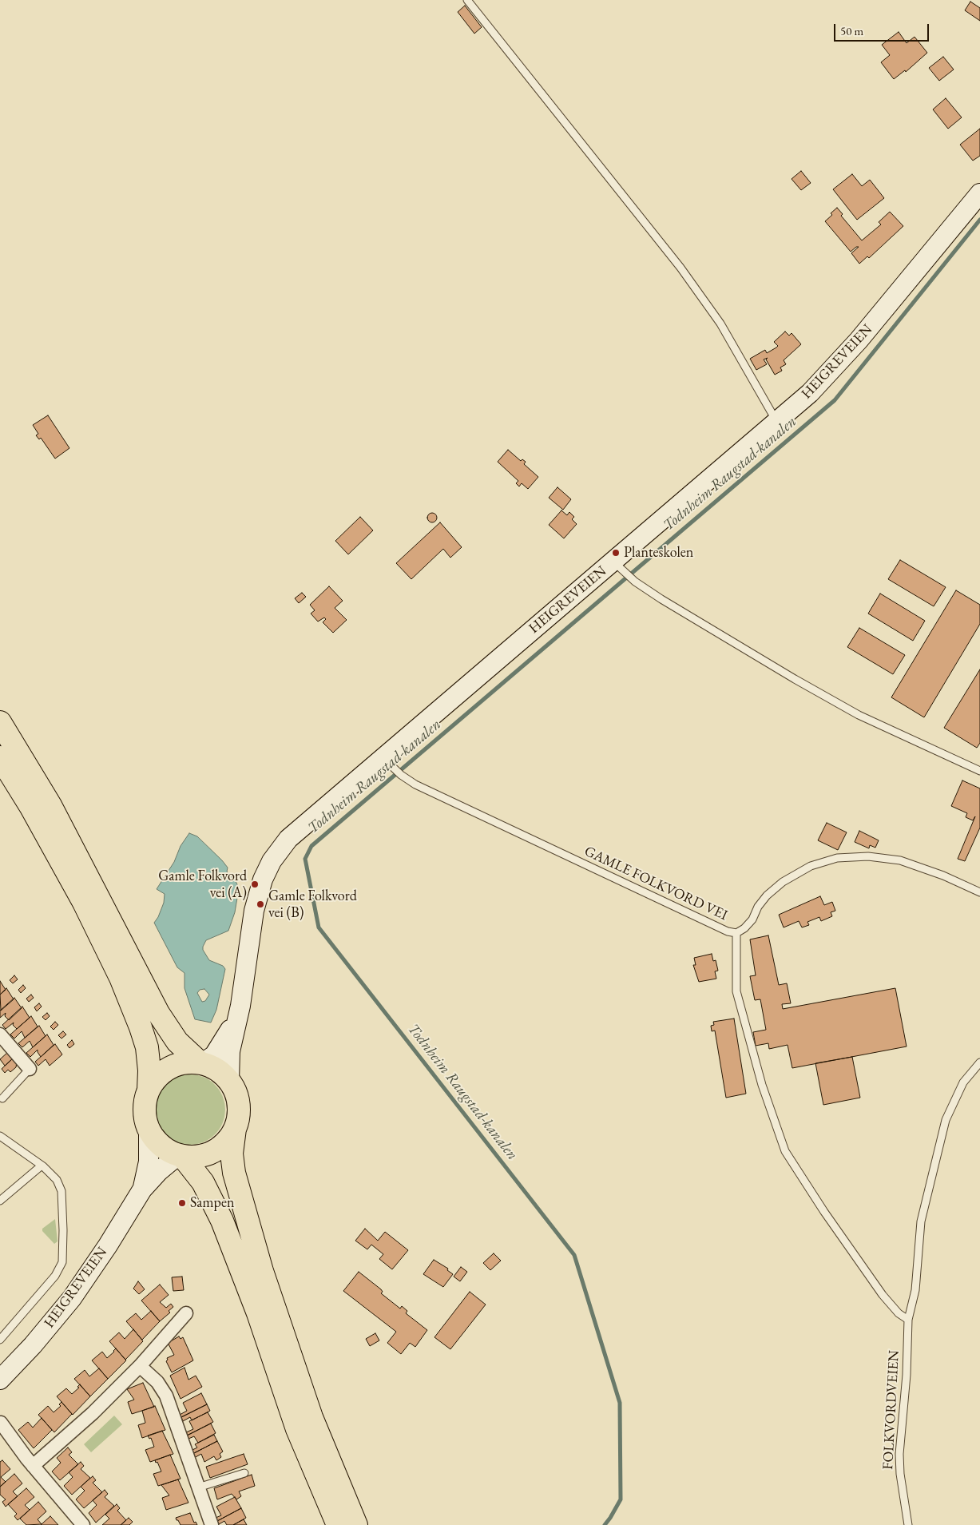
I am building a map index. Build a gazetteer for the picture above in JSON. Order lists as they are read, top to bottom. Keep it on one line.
{"streets":{"main road":["HEIGREVEIEN"],"lane":["GAMLE FOLKVORD VEI","FOLKVORDVEIEN"]},"crossings":[["HEIGREVEIEN","GAMLE FOLKVORD VEI"]],"water":["Todnheim Raugstad-kanalen"],"places":["Planteskolen","Gamle Folkvord vei (A)","Gamle Folkvord vei (B)","Sampen"],"scale_bar":"50 m"}
